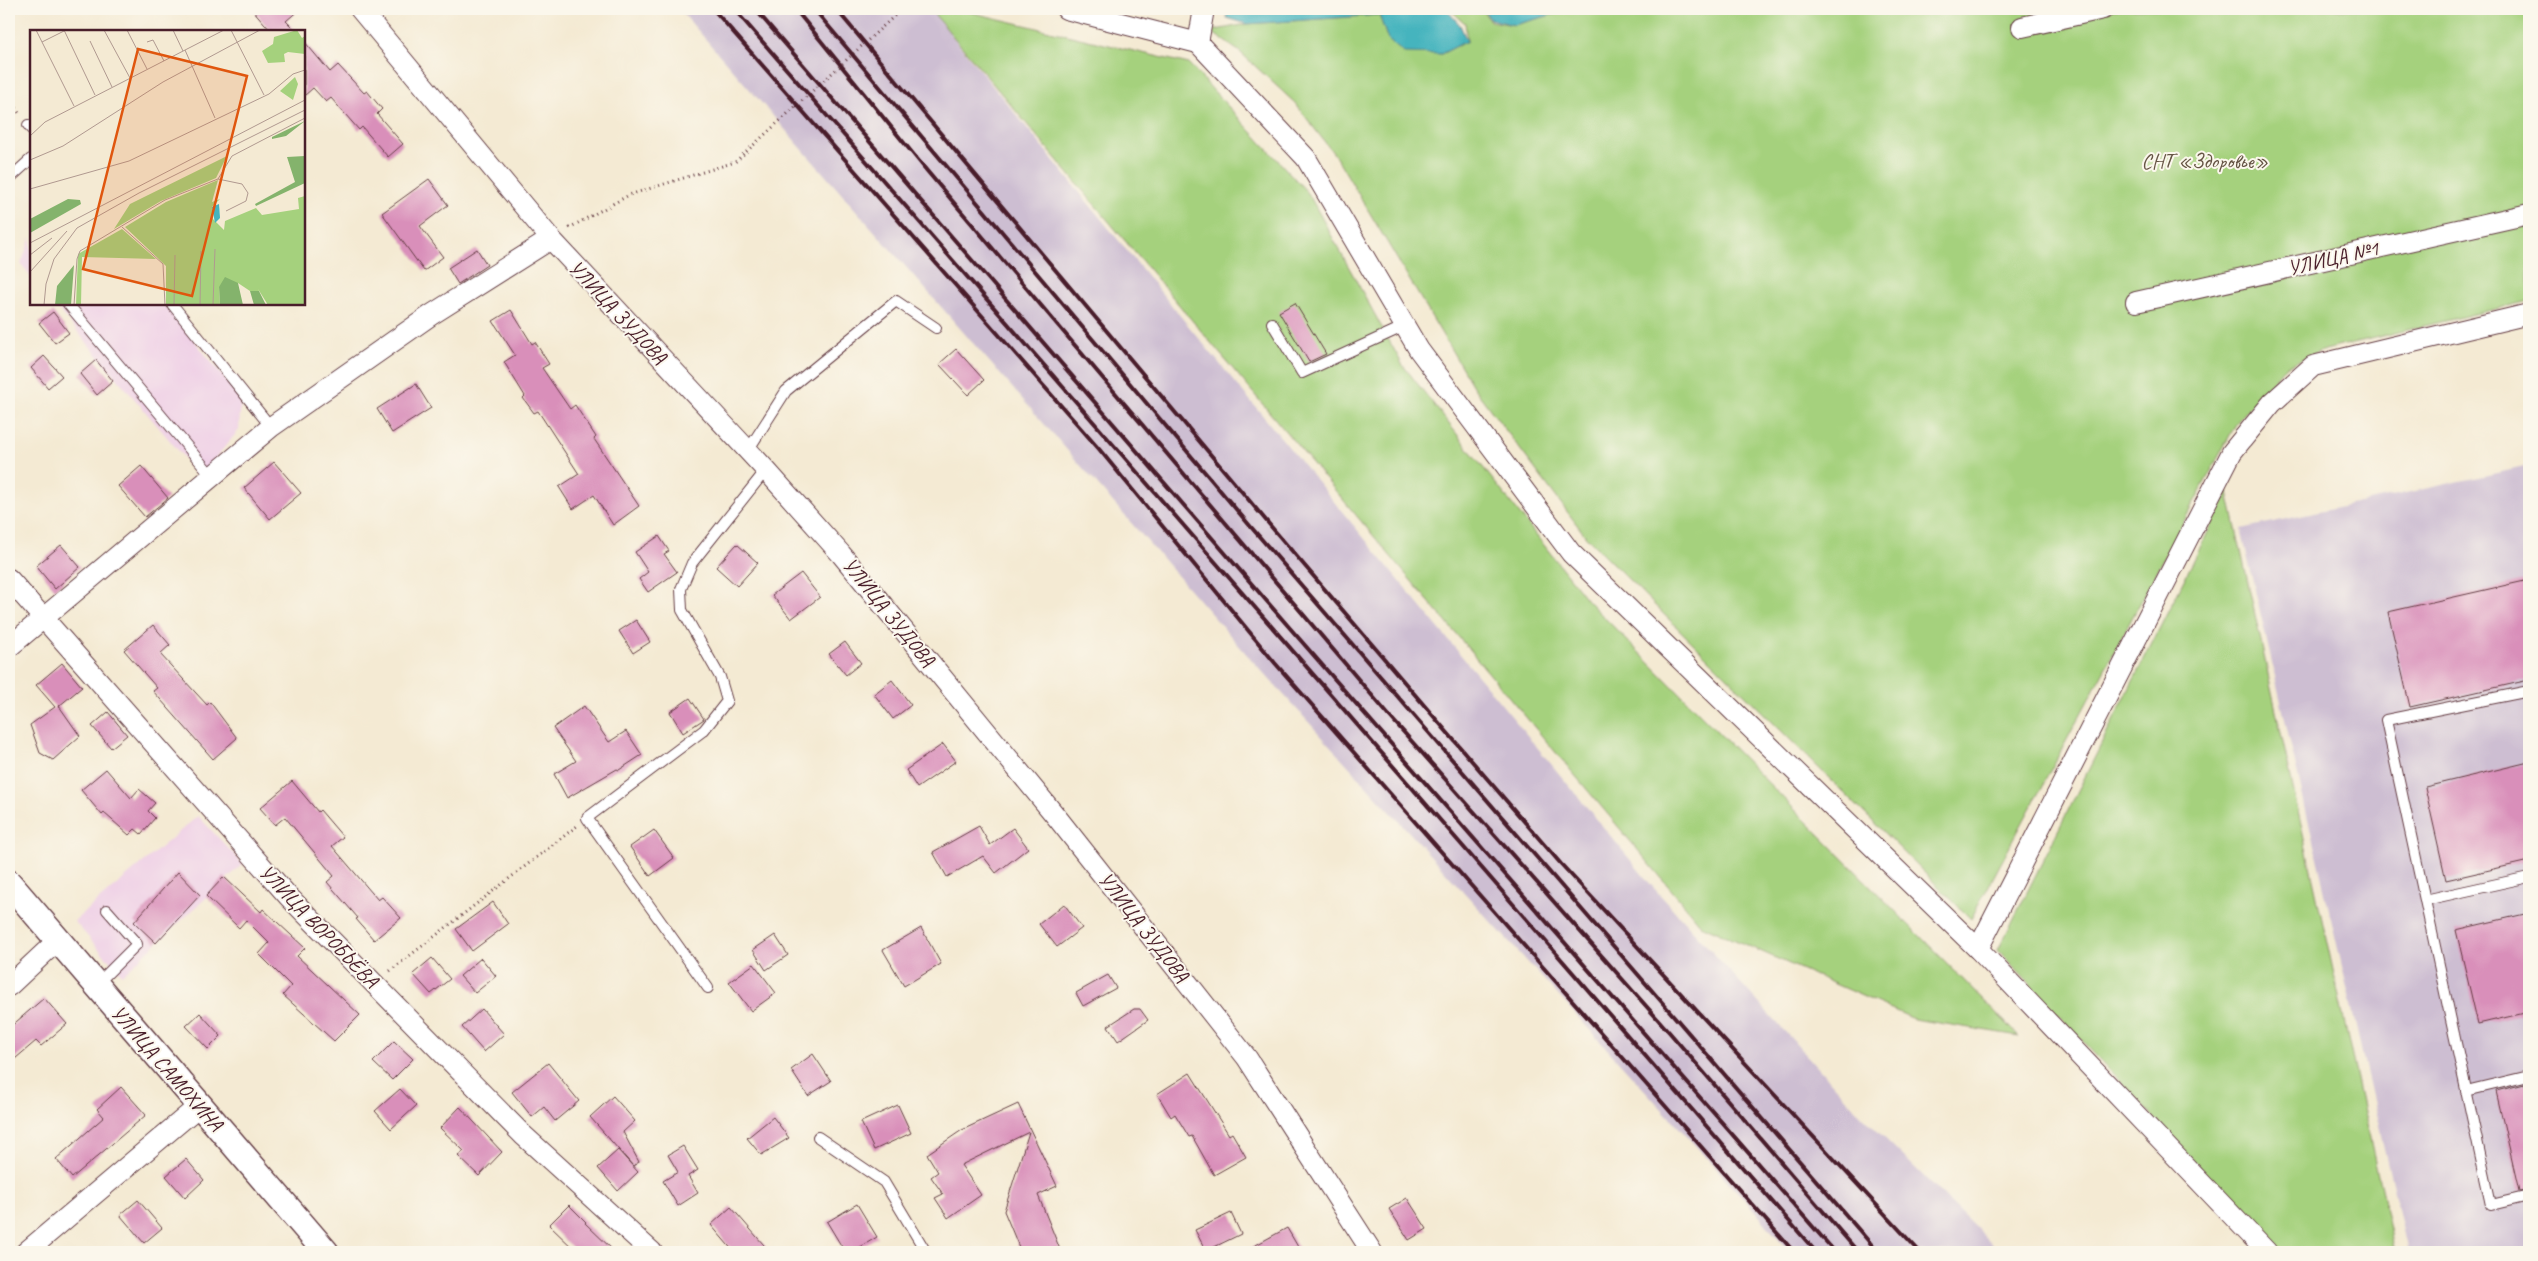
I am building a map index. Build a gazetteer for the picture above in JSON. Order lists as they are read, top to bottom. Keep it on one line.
{"streets":{"street":["УЛИЦА №1","УЛИЦА ЗУДОВА","УЛИЦА ВОРОБЬЁВА","УЛИЦА САМОХИНА"]},"parks":["СНТ «Здоровье»"]}
